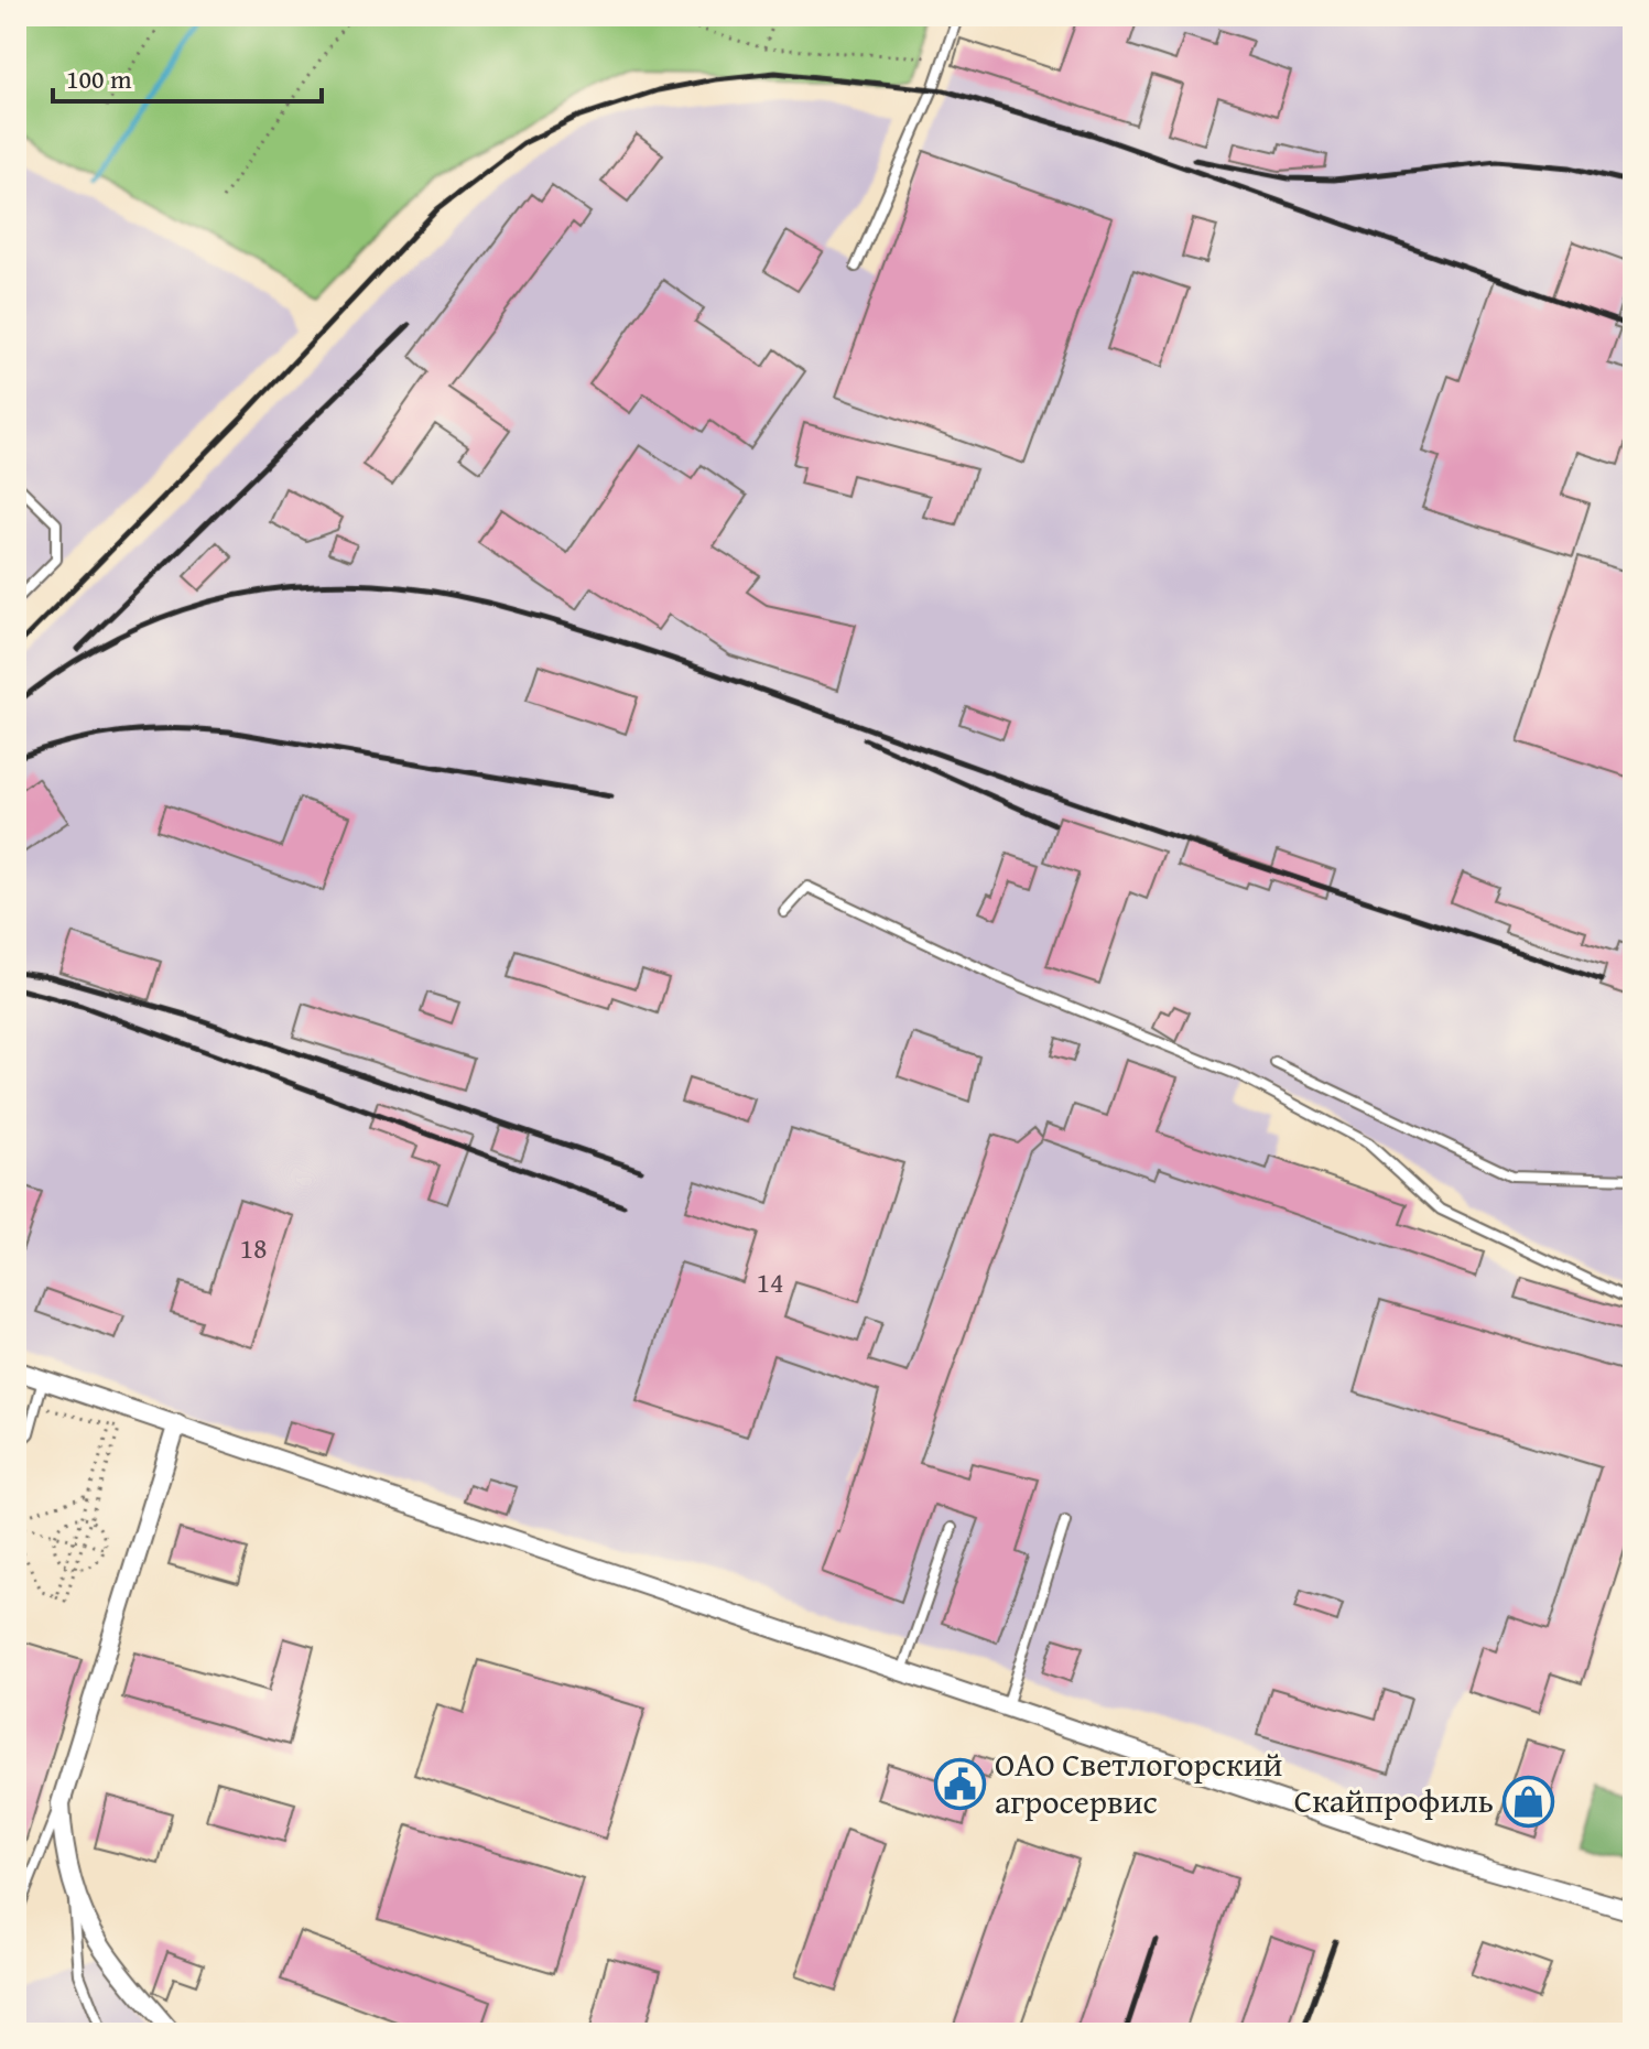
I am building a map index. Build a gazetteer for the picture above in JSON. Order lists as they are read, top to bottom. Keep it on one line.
{"places":{"public building":["ОАО Светлогорский агросервис"],"shop":["Скайпрофиль"]},"house_numbers":["18","14"],"scale_bar":"100 m"}
